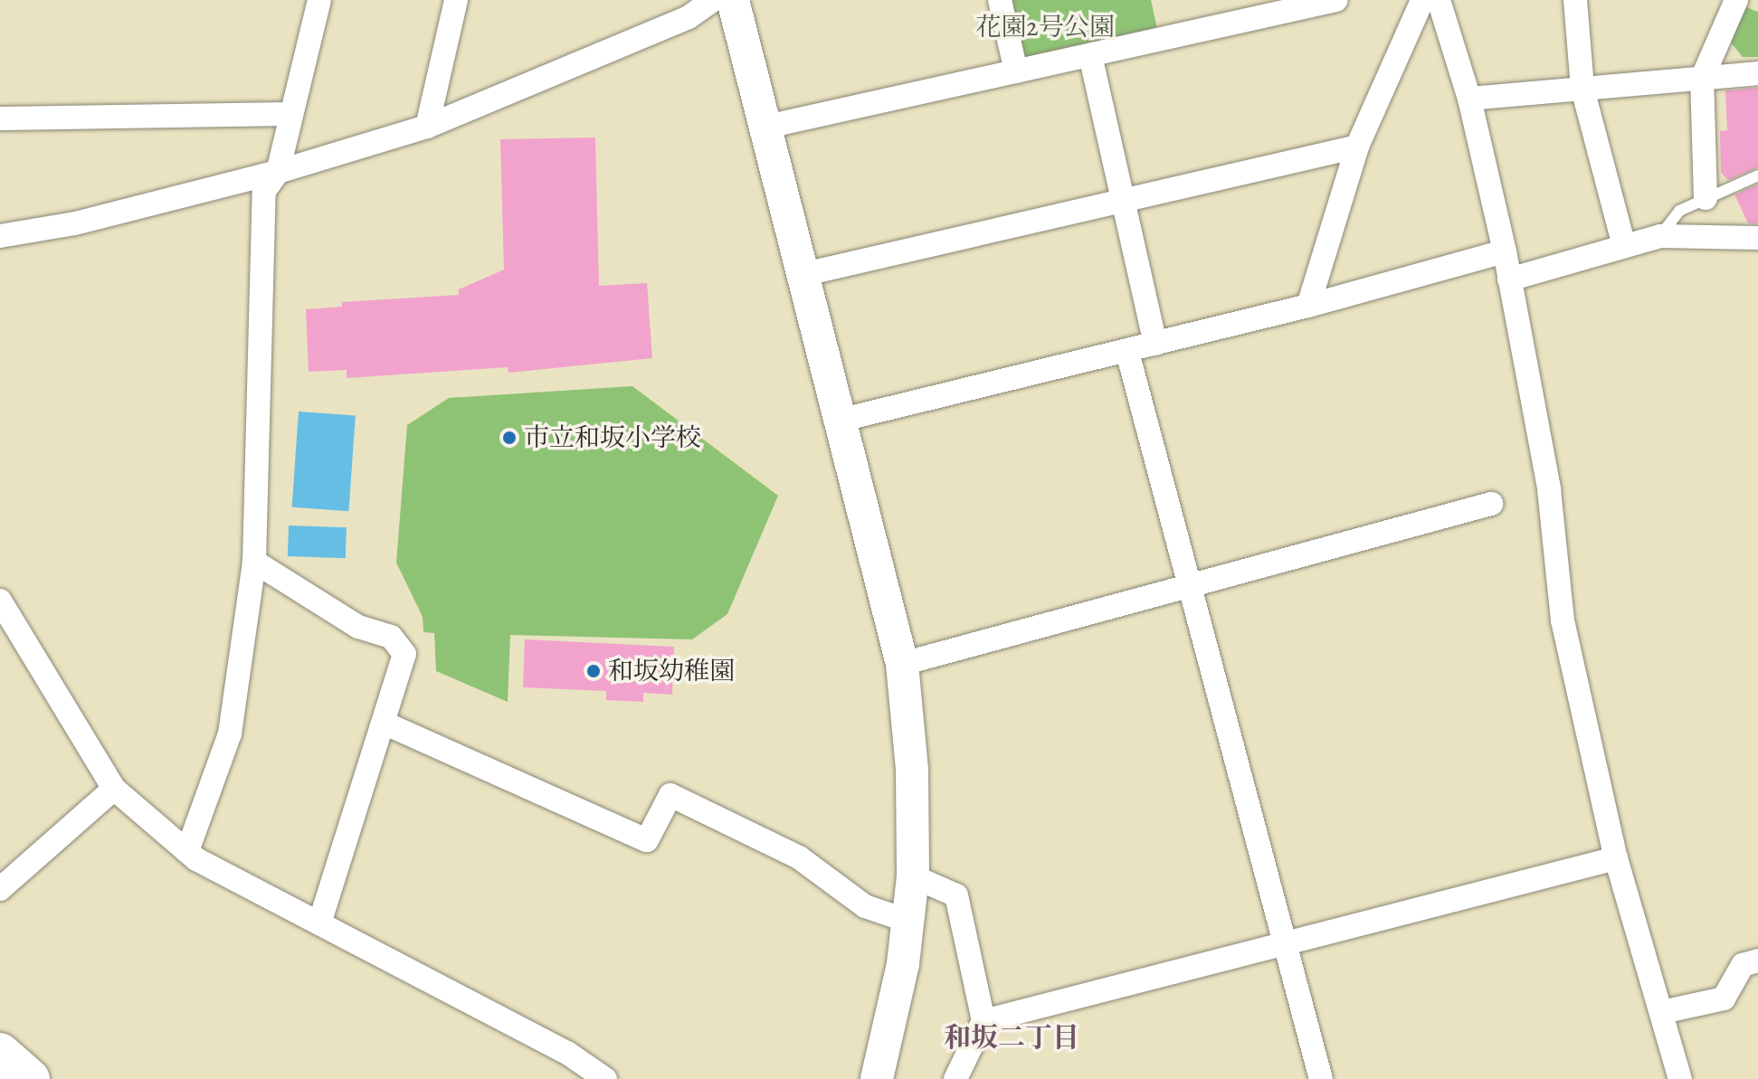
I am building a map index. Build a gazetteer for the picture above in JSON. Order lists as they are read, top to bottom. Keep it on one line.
{"districts":["和坂二丁目"],"parks":["花園2号公園"],"places":["市立和坂小学校","和坂幼稚園"]}
